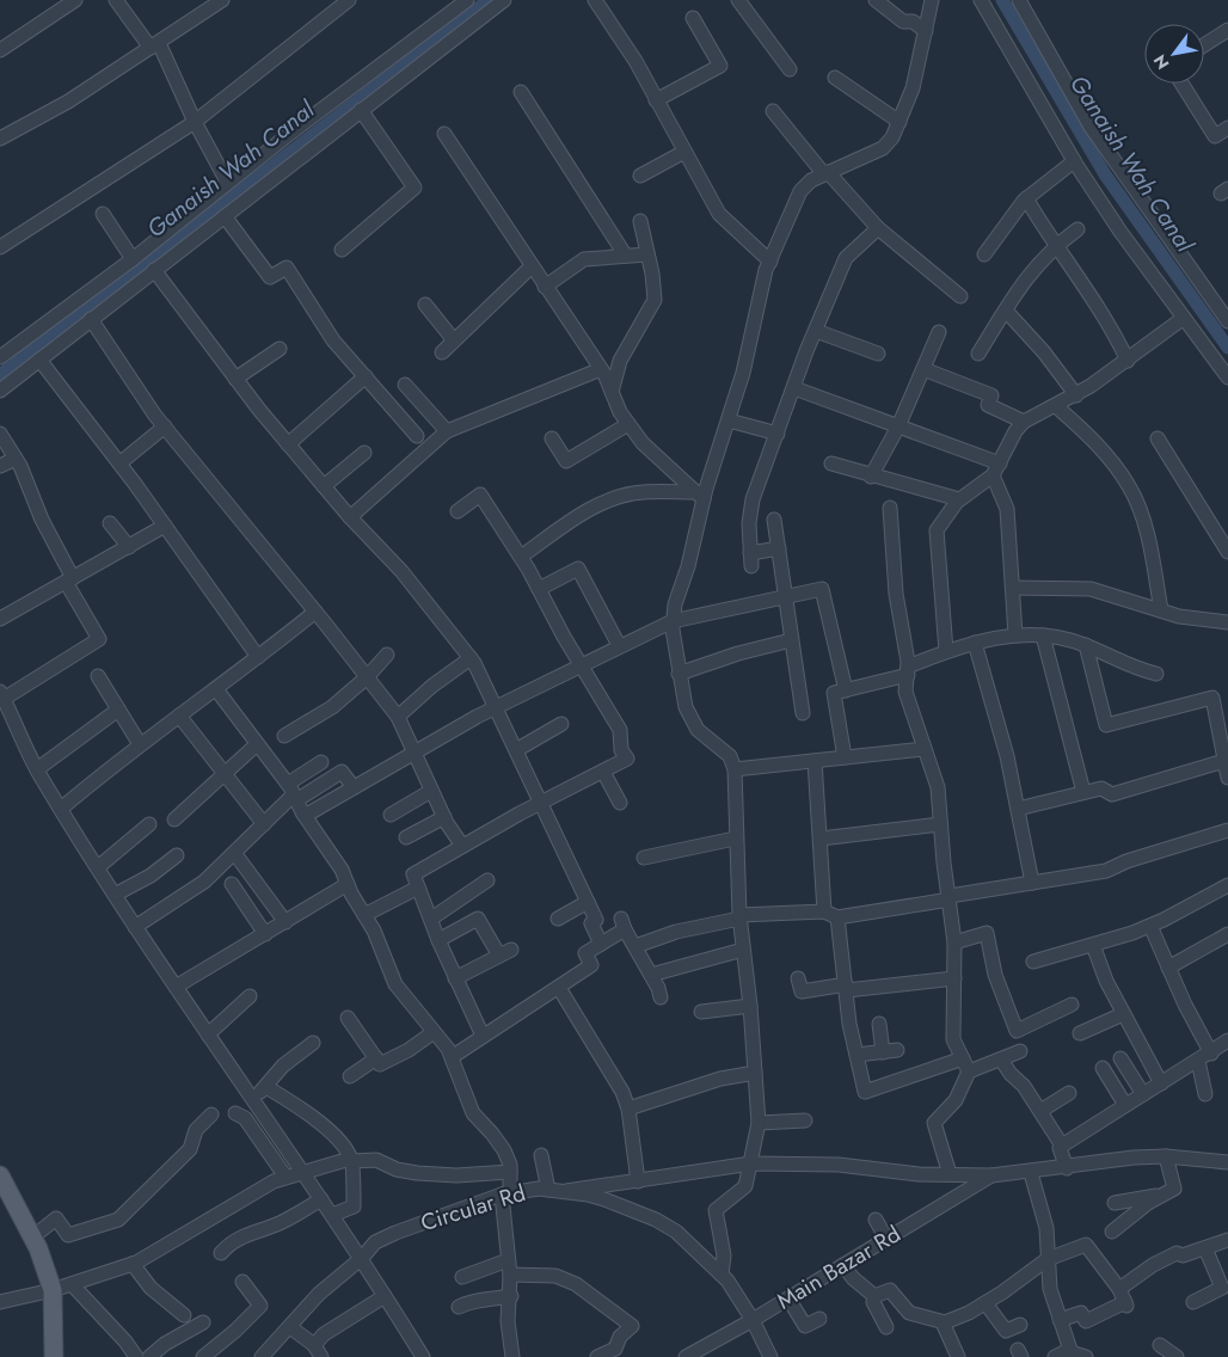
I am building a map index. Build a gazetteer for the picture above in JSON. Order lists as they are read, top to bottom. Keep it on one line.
{"streets":{"street":["Circular Rd","Main Bazar Rd"]},"crossings":[["Circular Rd","Main Bazar Rd"]],"water":["Ganaish Wah Canal"],"north":"bottom left"}
